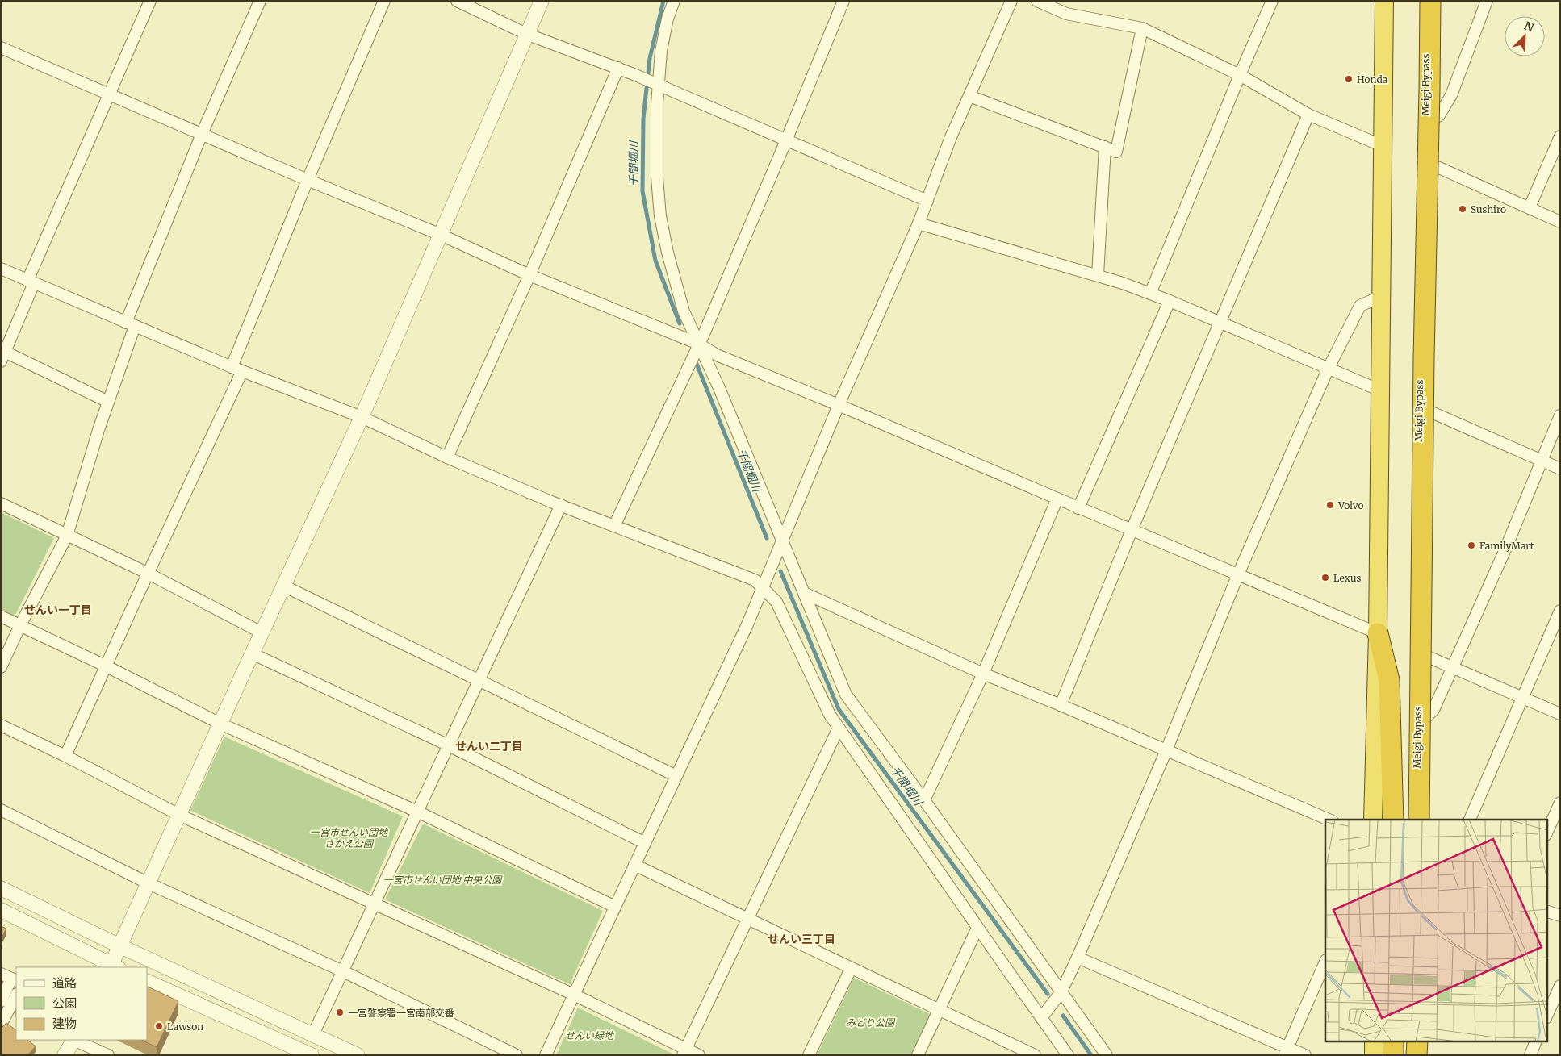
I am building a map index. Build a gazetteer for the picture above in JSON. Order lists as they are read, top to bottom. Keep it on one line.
{"streets":{"highway":["Meigi Bypass"]},"districts":["せんい一丁目","せんい二丁目","せんい三丁目"],"water":["千間堀川"],"parks":["一宮市せんい団地 さかえ公園","一宮市せんい団地 中央公園","みどり公園","せんい緑地"],"places":["Honda","Sushiro","Volvo","FamilyMart","Lexus","一宮警察署一宮南部交番","Lawson"],"legend":["道路","公園","建物"],"north":"top right"}
